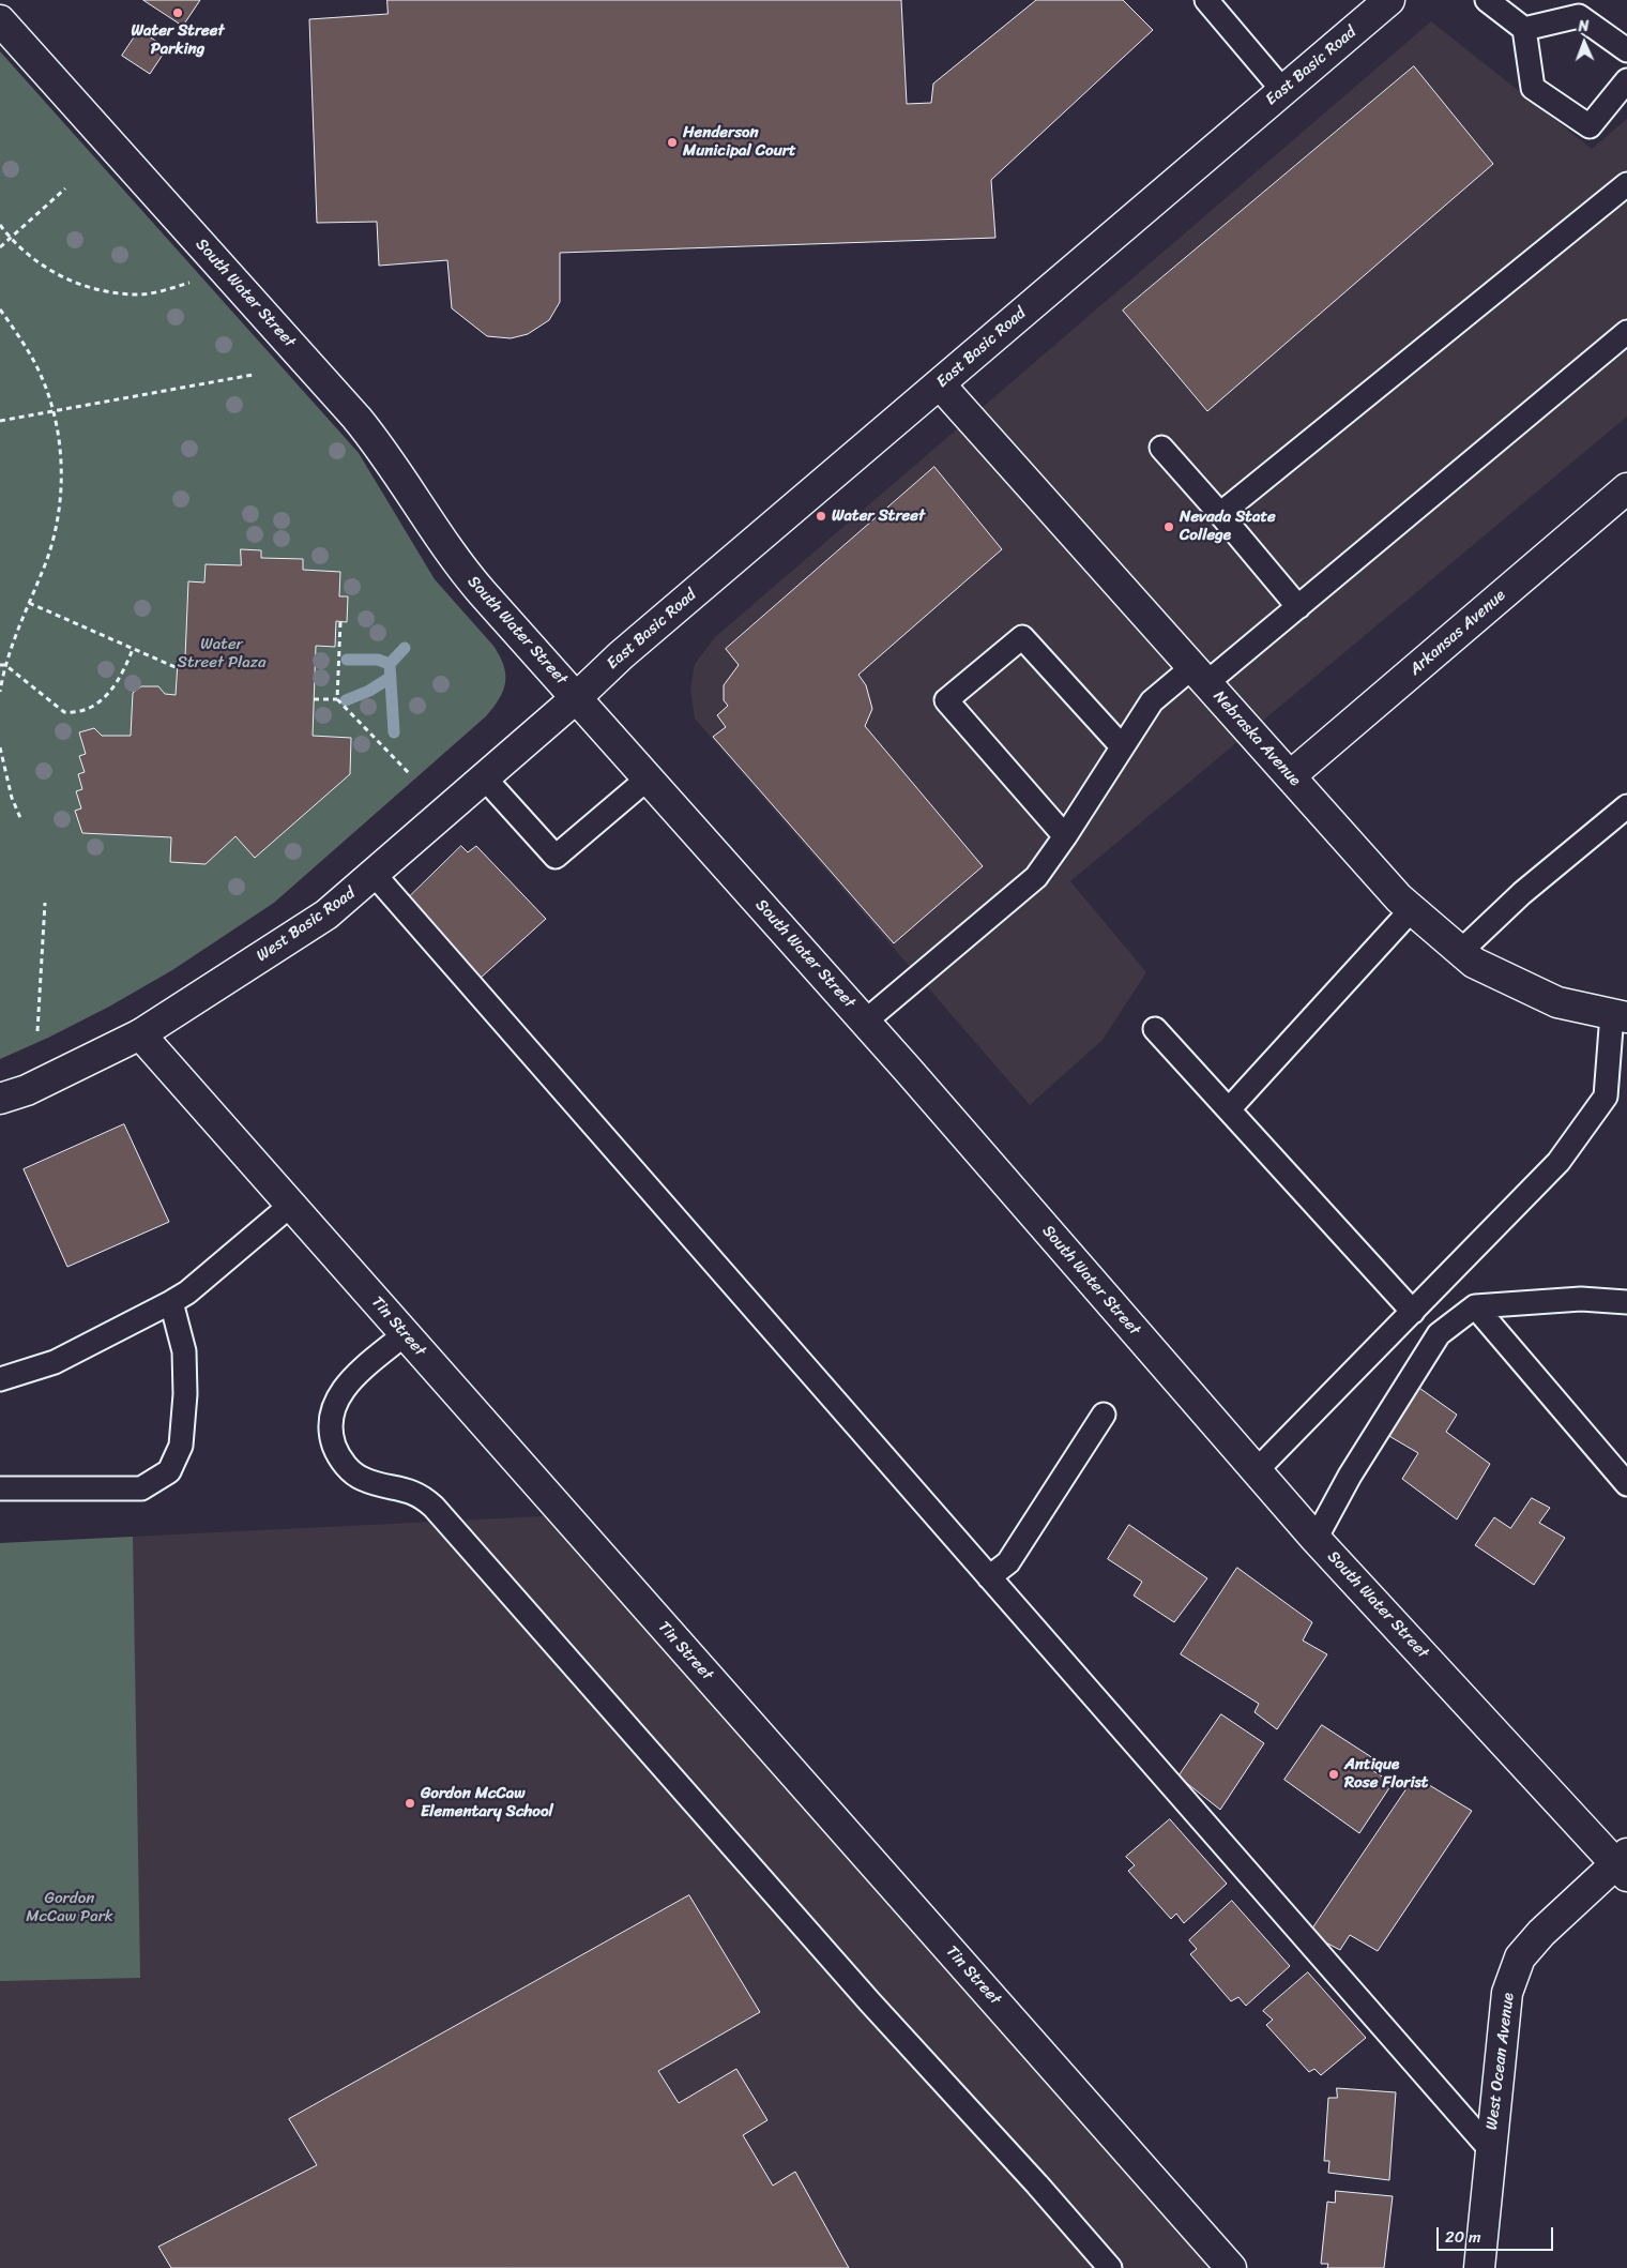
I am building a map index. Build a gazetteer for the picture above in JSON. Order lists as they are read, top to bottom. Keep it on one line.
{"streets":{"street":["East Basic Road","South Water Street","Arkansas Avenue","Nebraska Avenue","West Basic Road","Tin Street","West Ocean Avenue"]},"crossings":[["East Basic Road","South Water Street"],["East Basic Road","Nebraska Avenue"],["East Basic Road","West Basic Road"],["South Water Street","West Basic Road"],["South Water Street","West Ocean Avenue"],["Arkansas Avenue","Nebraska Avenue"],["West Basic Road","Tin Street"]],"parks":["Water Street Plaza","Gordon McCaw Park"],"places":["Water Street Parking","Henderson Municipal Court","Water Street","Nevada State College","Antique Rose Florist","Gordon McCaw Elementary School"],"scale_bar":"20 m","north":"top"}
